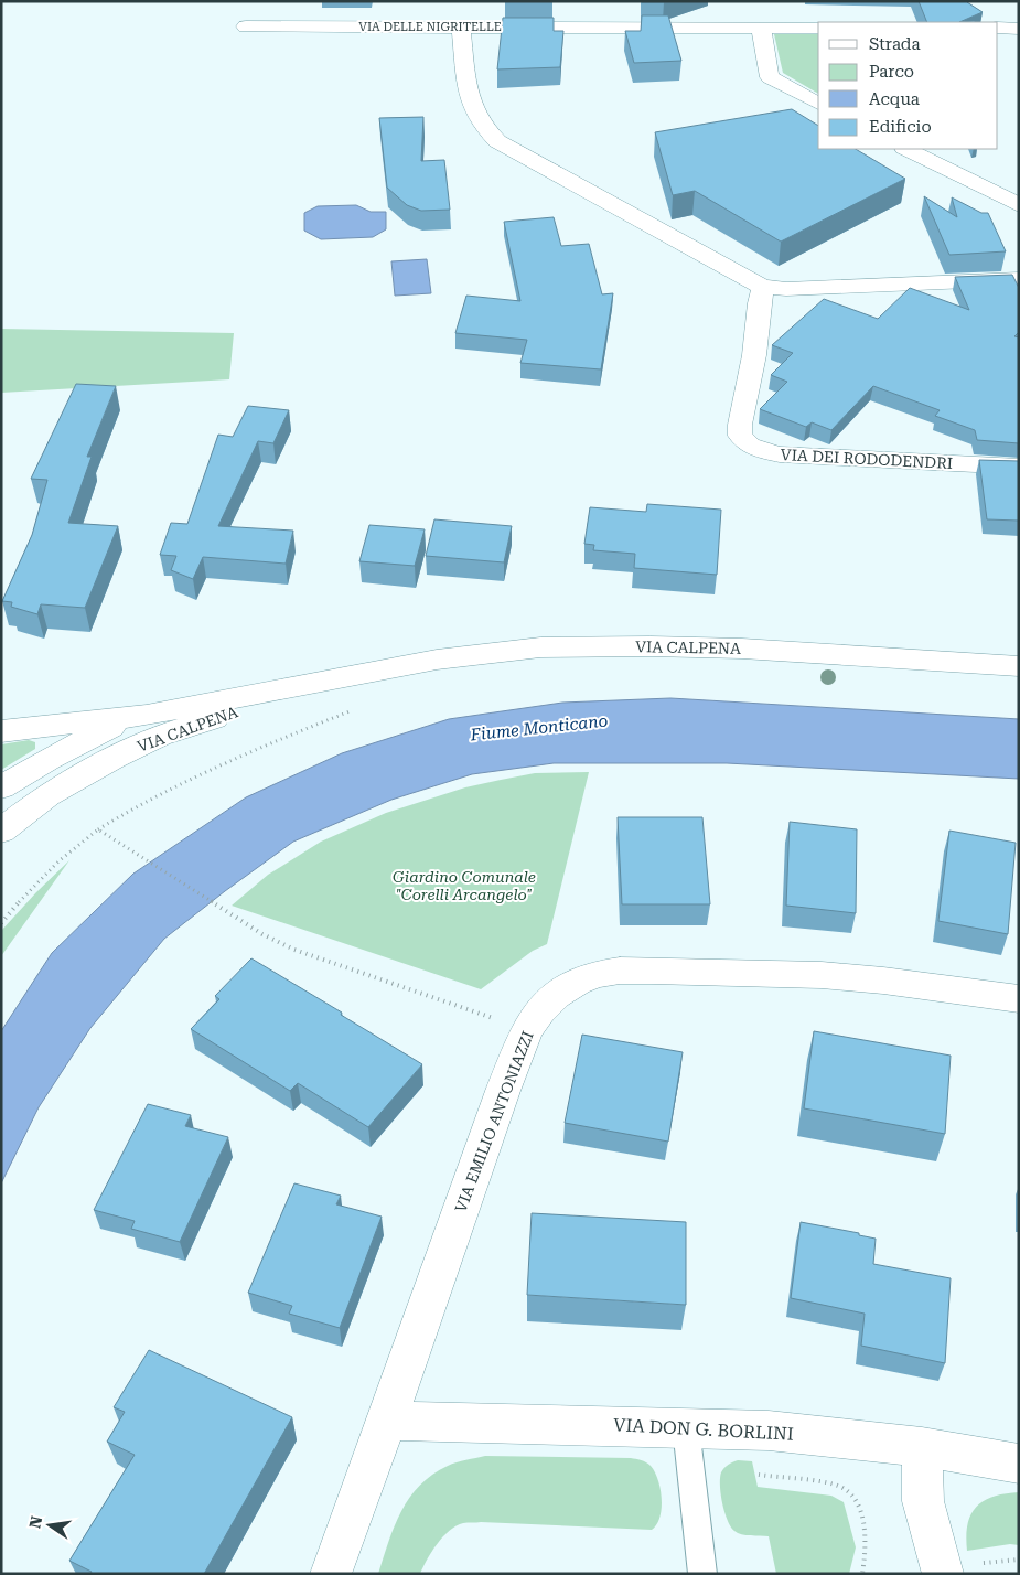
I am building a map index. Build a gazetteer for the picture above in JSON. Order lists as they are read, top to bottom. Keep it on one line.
{"streets":{"street":["VIA DELLE NIGRITELLE","VIA DEI RODODENDRI","VIA CALPENA","VIA EMILIO ANTONIAZZI","VIA DON G. BORLINI"]},"crossings":[["VIA EMILIO ANTONIAZZI","VIA DON G. BORLINI"]],"water":["Fiume Monticano"],"parks":["Giardino Comunale \"Corelli Arcangelo\""],"legend":["Strada","Parco","Acqua","Edificio"],"north":"left"}
